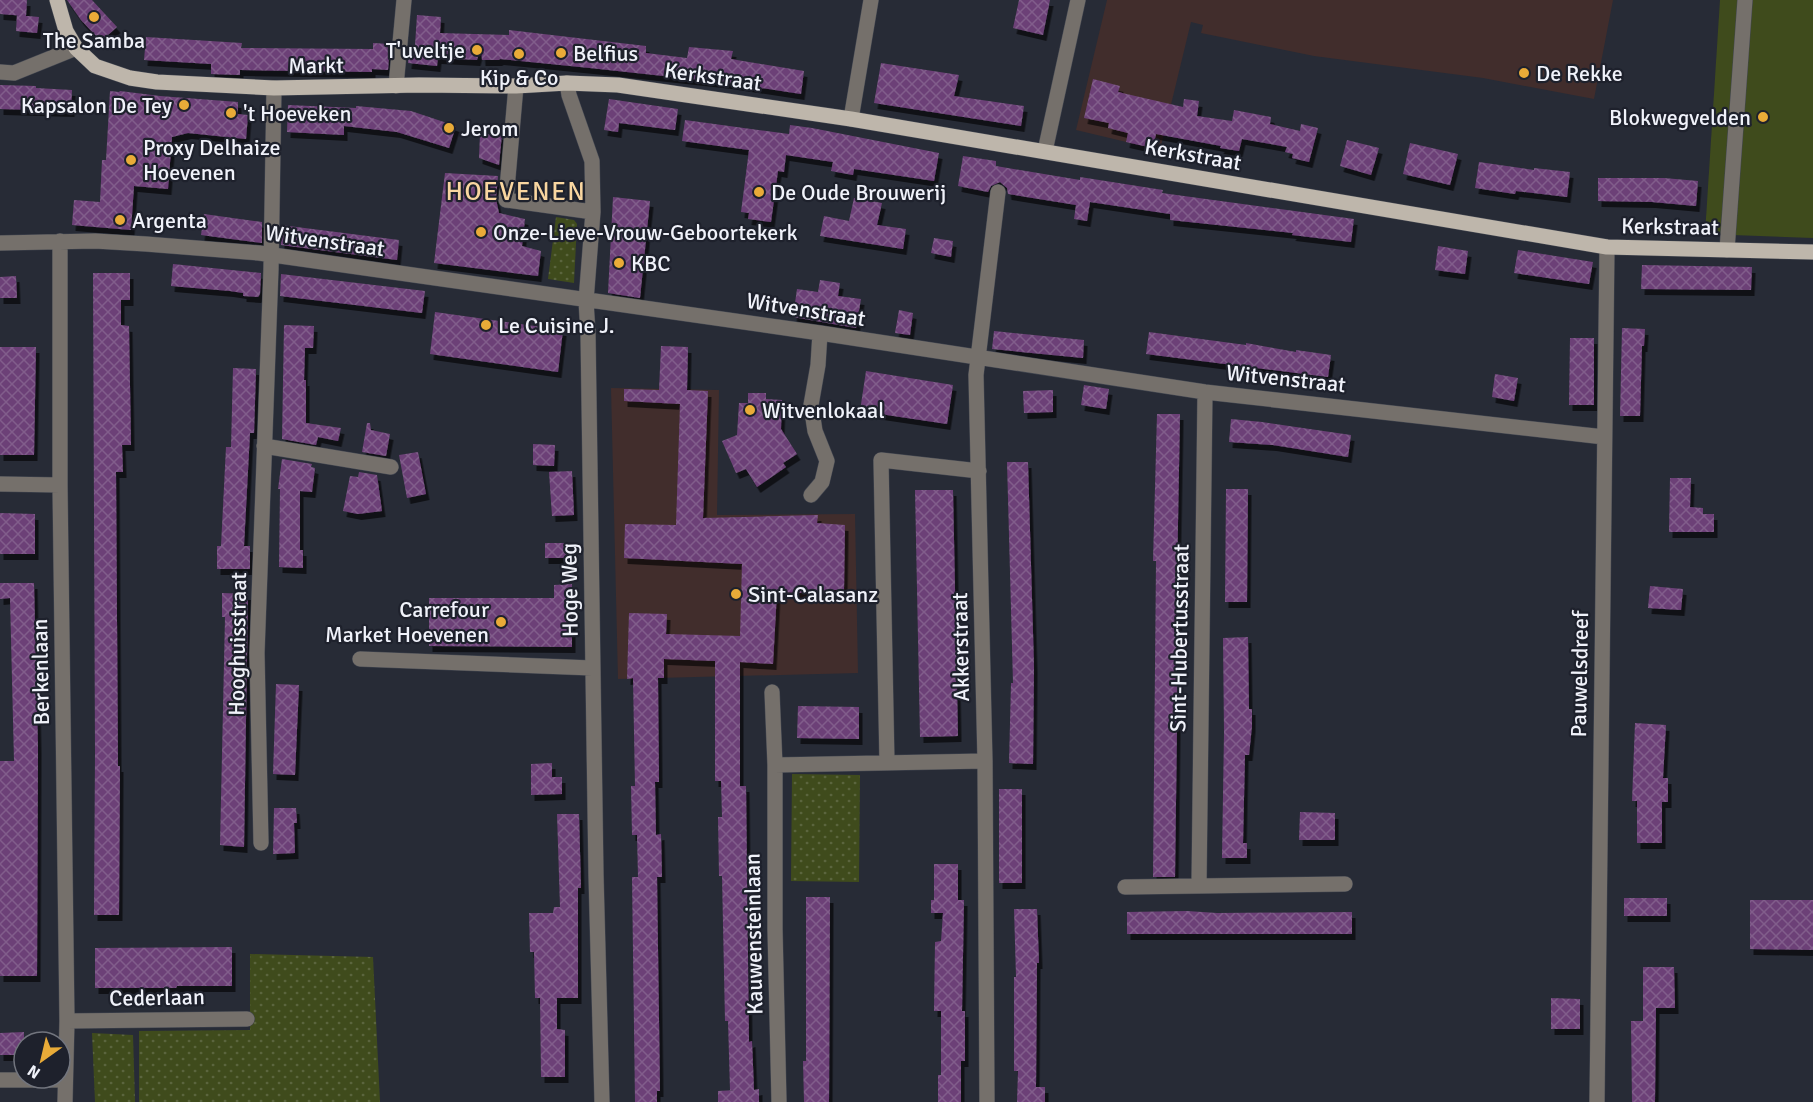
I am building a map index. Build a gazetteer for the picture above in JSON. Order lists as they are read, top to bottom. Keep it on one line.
{"streets":{"main road":["Markt","Kerkstraat"],"street":["Witvenstraat","Hoge Weg","Sint-Hubertusstraat","Hooghuisstraat","Akkerstraat","Berkenlaan","Pauwelsdreef","Kauwensteinlaan","Cederlaan"]},"crossings":[["Markt","Kerkstraat"],["Markt","Hoge Weg"],["Markt","Hooghuisstraat"],["Kerkstraat","Hoge Weg"],["Kerkstraat","Pauwelsdreef"],["Witvenstraat","Hoge Weg"],["Witvenstraat","Sint-Hubertusstraat"],["Witvenstraat","Hooghuisstraat"],["Witvenstraat","Akkerstraat"],["Witvenstraat","Berkenlaan"],["Witvenstraat","Pauwelsdreef"],["Berkenlaan","Cederlaan"]],"districts":["HOEVENEN"],"places":["The Samba","T'uveltje","Belfius","Kip & Co","De Rekke","Kapsalon De Tey","'t Hoeveken","Blokwegvelden","Jerom","Proxy Delhaize Hoevenen","De Oude Brouwerij","Argenta","Onze-Lieve-Vrouw-Geboortekerk","KBC","Le Cuisine J.","Witvenlokaal","Sint-Calasanz","Carrefour Market Hoevenen"],"north":"bottom left"}
